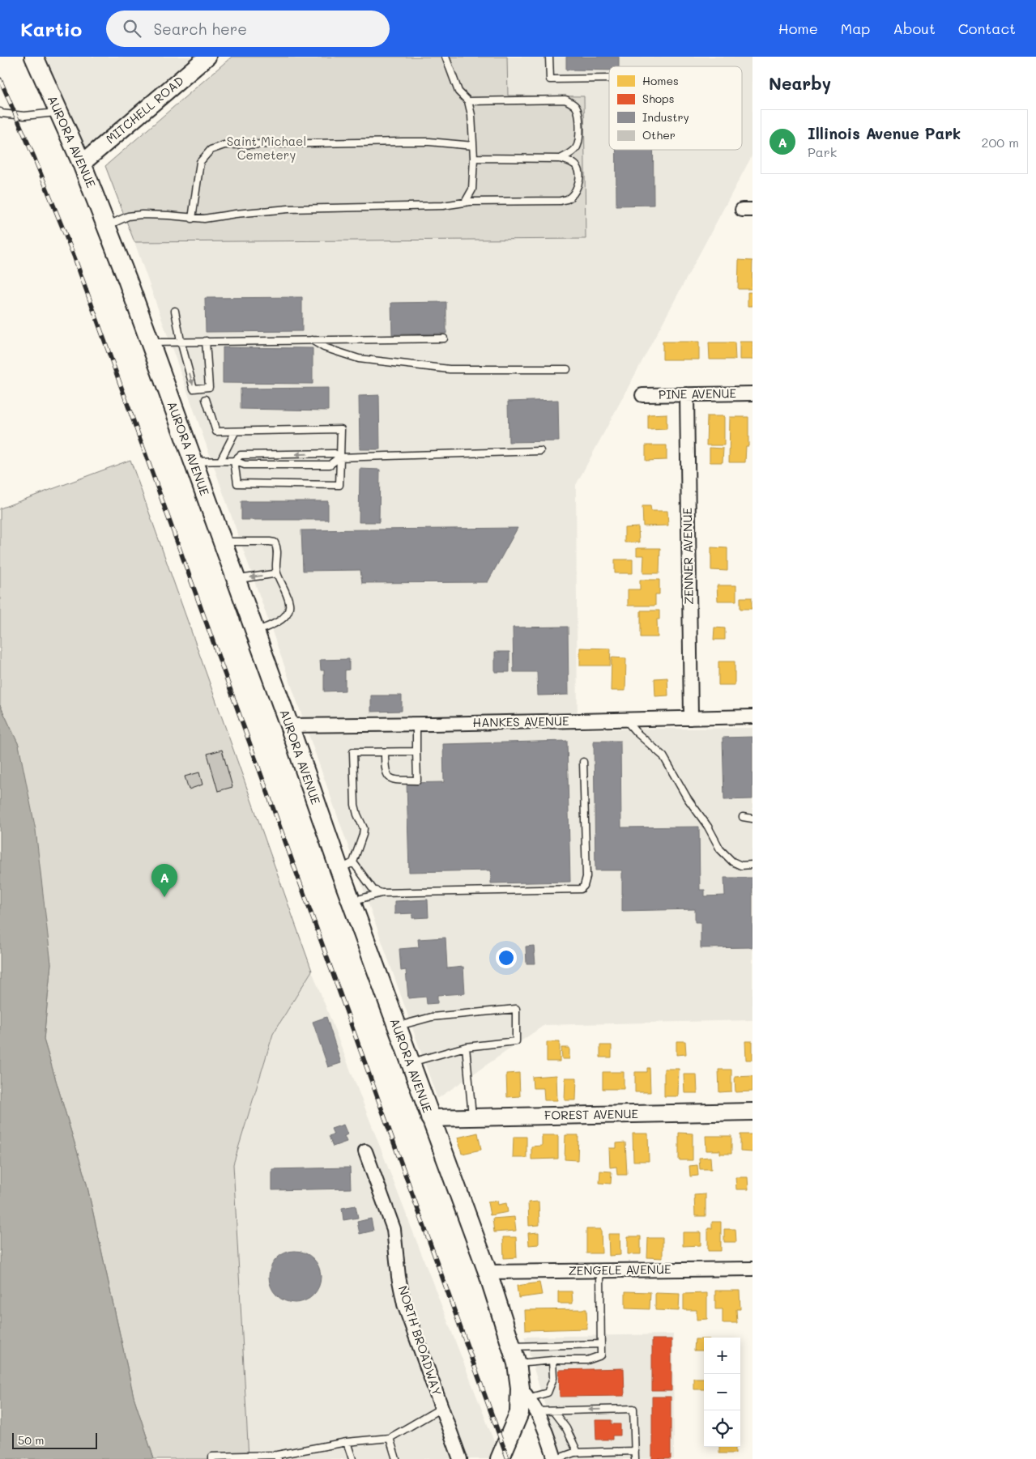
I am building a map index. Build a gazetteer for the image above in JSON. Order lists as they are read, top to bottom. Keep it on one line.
{"streets":{"main road":["AURORA AVENUE"],"street":["MITCHELL ROAD","PINE AVENUE","ZENNER AVENUE","HANKES AVENUE","FOREST AVENUE","ZENGELE AVENUE","NORTH BROADWAY"]},"crossings":[["MITCHELL ROAD","AURORA AVENUE"],["AURORA AVENUE","HANKES AVENUE"],["AURORA AVENUE","FOREST AVENUE"],["AURORA AVENUE","ZENGELE AVENUE"],["PINE AVENUE","ZENNER AVENUE"],["ZENNER AVENUE","HANKES AVENUE"]],"parks":["Saint Michael Cemetery"],"legend":["Homes","Shops","Industry","Other"],"scale_bar":"50 m","page":{"header":"Kartio","search":"Search here","nav":["Home","Map","About","Contact"],"heading":"Nearby","list":[{"mark":"A","name":"Illinois Avenue Park","note":"Park","value":"200 m"}],"pins":"A","map_buttons":["+","−"],"scale":"50 m"}}
